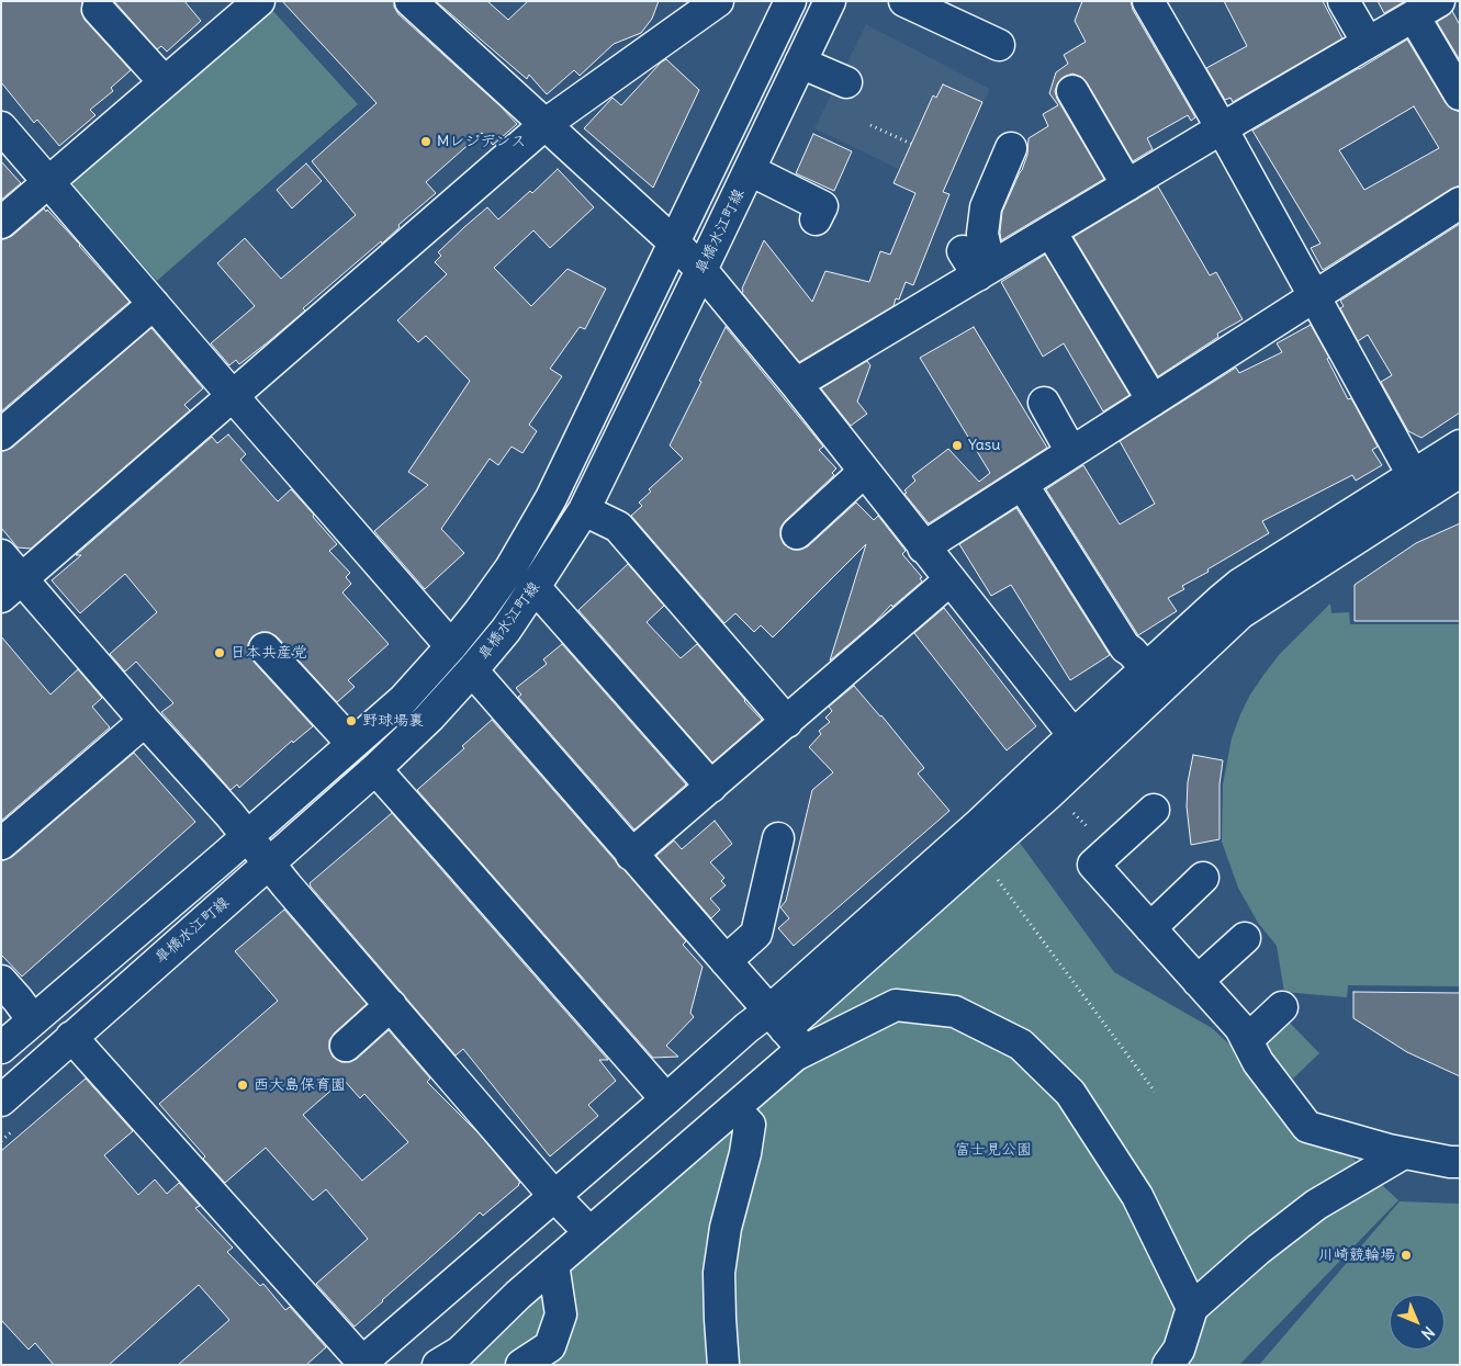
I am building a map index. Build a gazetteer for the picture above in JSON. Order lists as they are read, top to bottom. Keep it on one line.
{"streets":{"street":["皐橋水江町線"]},"parks":["富士見公園"],"places":["Mレジデンス","Yasu","日本共産党","野球場裏","西大島保育園","川崎競輪場"],"north":"bottom right"}
